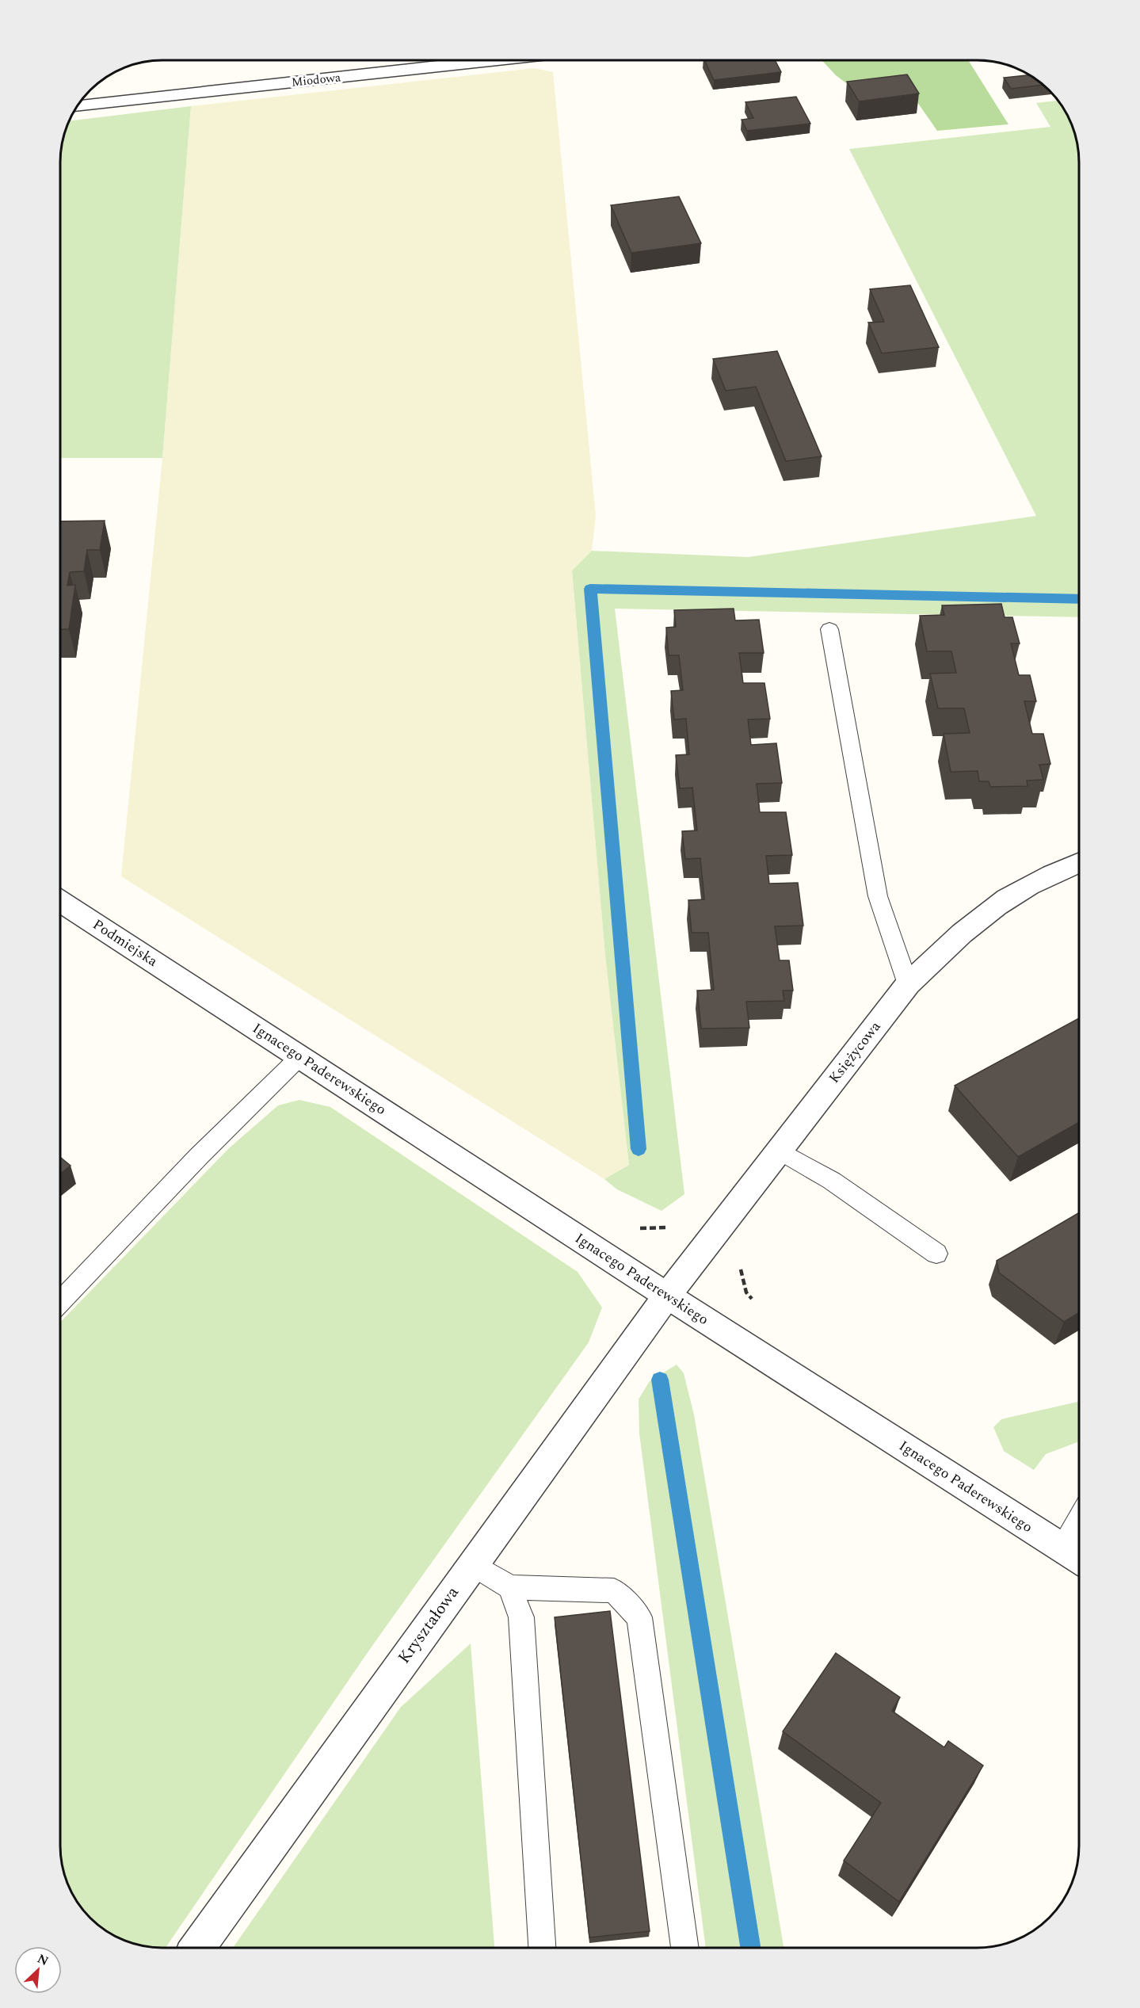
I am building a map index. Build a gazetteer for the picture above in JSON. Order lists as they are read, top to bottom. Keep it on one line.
{"streets":{"street":["Miodowa","Podmiejska","Księżycowa","Ignacego Paderewskiego","Kryształowa"]},"crossings":[["Podmiejska","Ignacego Paderewskiego"],["Księżycowa","Ignacego Paderewskiego"],["Księżycowa","Kryształowa"],["Ignacego Paderewskiego","Kryształowa"]],"north":"top right"}
